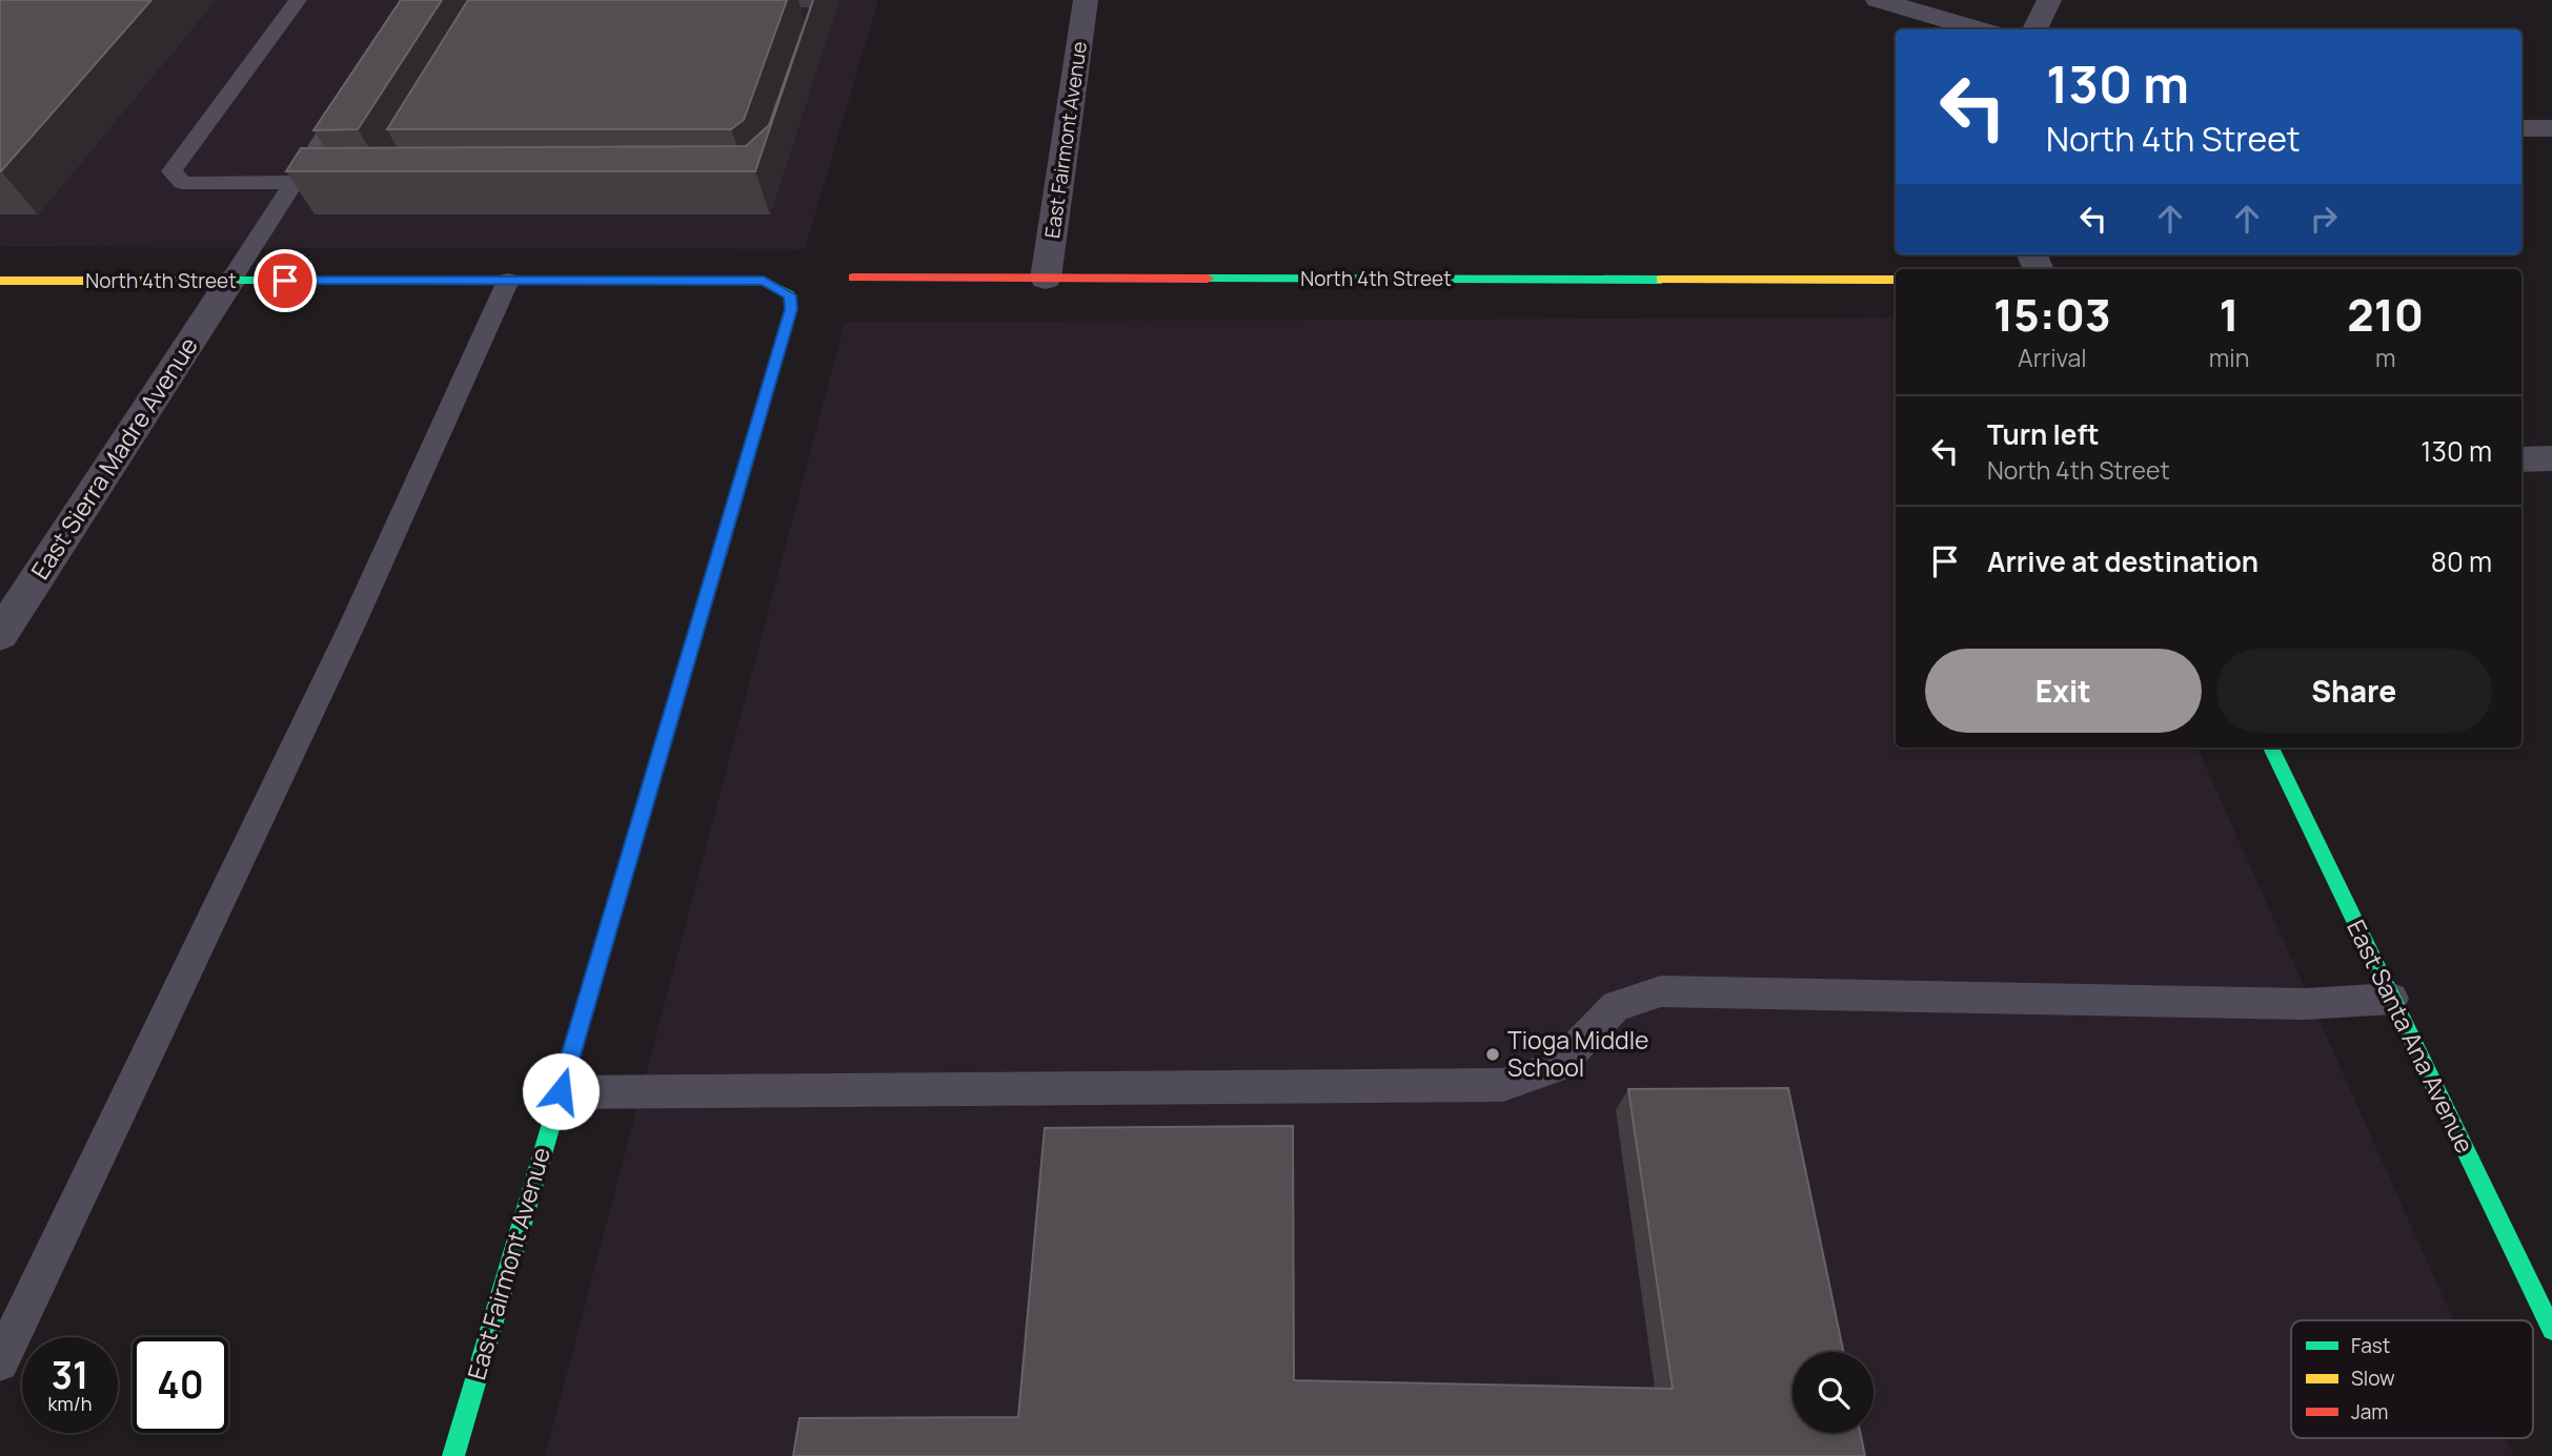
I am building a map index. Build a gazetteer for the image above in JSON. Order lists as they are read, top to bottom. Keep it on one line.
{"streets":{"street":["East Fairmont Avenue","North 4th Street","East Sierra Madre Avenue","East Santa Ana Avenue"]},"crossings":[["East Fairmont Avenue","North 4th Street"],["North 4th Street","East Sierra Madre Avenue"]],"places":["Tioga Middle School"],"legend":["Fast","Slow","Jam"],"page":{"turn":["130 m","North 4th Street"],"eta":["15:03","Arrival","1","min","210","m"],"list":[{"name":"Turn left","note":"North 4th Street","value":"130 m"},{"name":"Arrive at destination","value":"80 m"}],"buttons":["Exit","Share"],"speed":"31 km/h","limit":"40"}}
